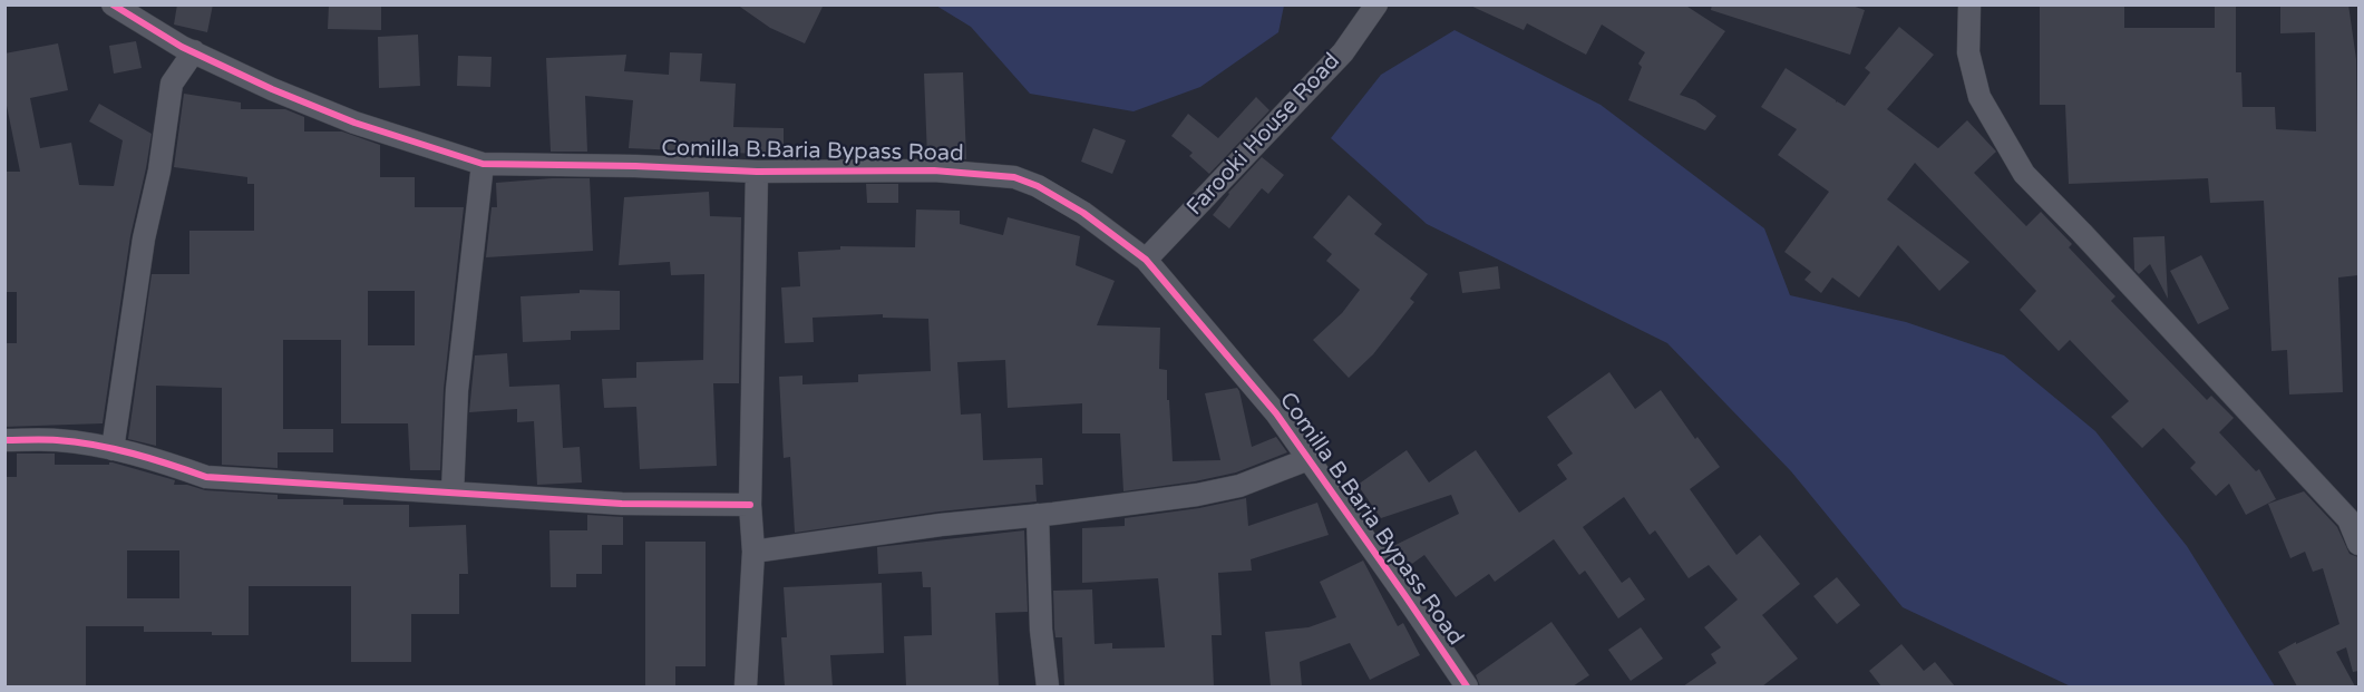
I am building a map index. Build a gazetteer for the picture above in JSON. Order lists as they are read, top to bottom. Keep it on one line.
{"streets":{"street":["Farooki House Road","Comilla B.Baria Bypass Road"]},"crossings":[["Farooki House Road","Comilla B.Baria Bypass Road"]]}
